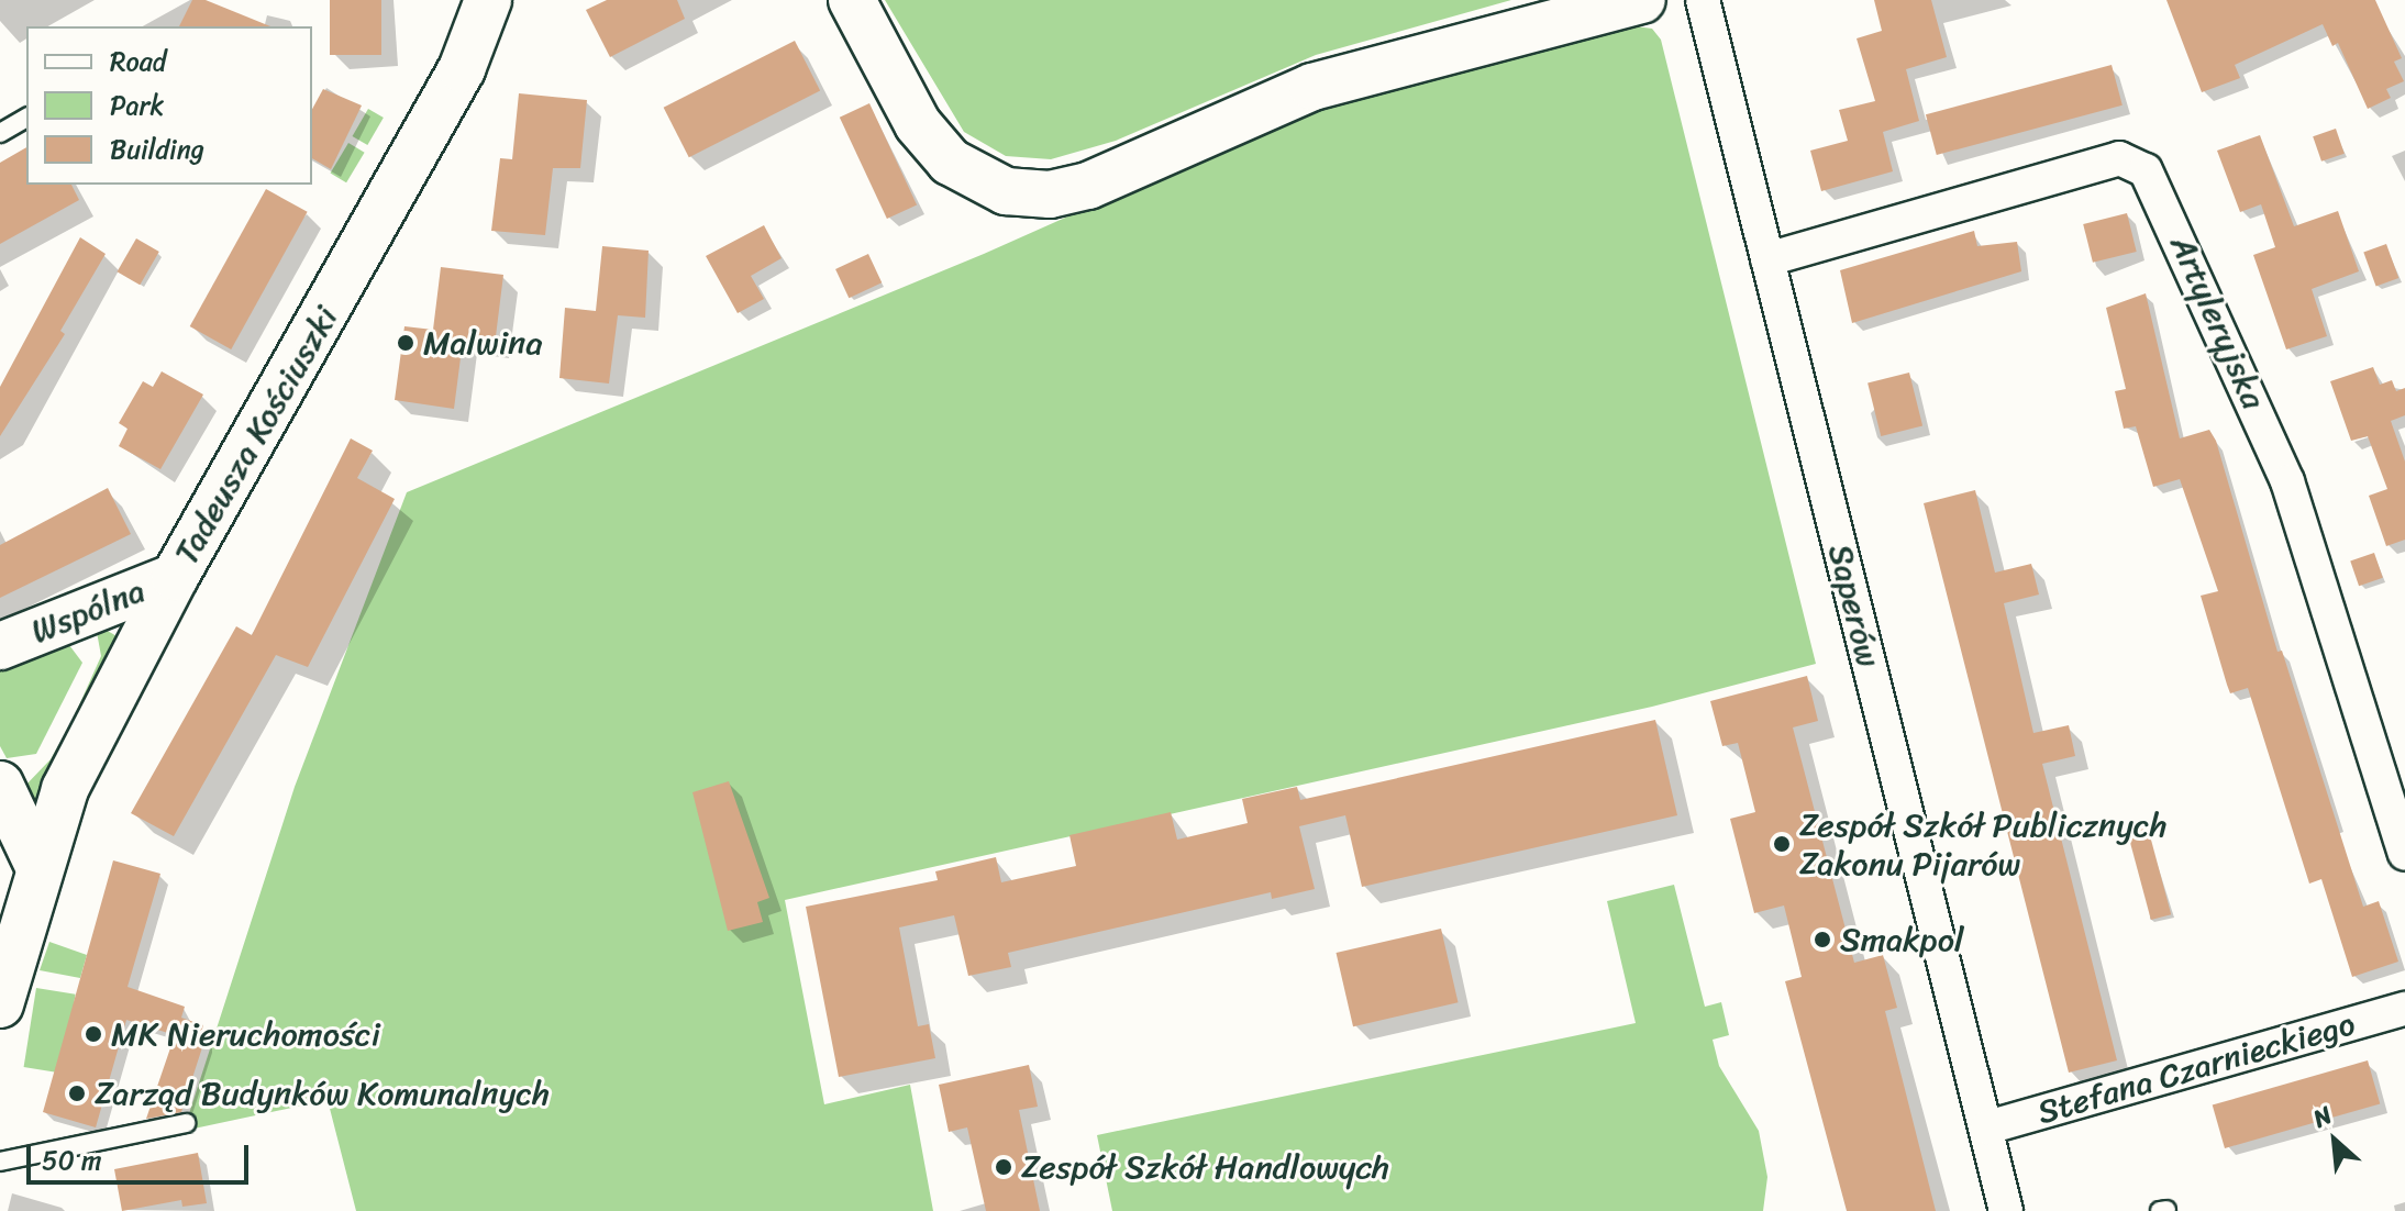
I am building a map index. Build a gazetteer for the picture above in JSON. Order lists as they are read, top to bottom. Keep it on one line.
{"streets":{"street":["Artyleryjska","Tadeusza Kościuszki","Saperów","Wspólna","Stefana Czarnieckiego"]},"crossings":[["Artyleryjska","Saperów"],["Tadeusza Kościuszki","Wspólna"],["Saperów","Stefana Czarnieckiego"]],"places":["Malwina","Zespół Szkół Publicznych Zakonu Pijarów","Smakpol","MK Nieruchomości","Zarząd Budynków Komunalnych","Zespół Szkół Handlowych"],"legend":["Road","Park","Building"],"scale_bar":"50 m","north":"top left"}
